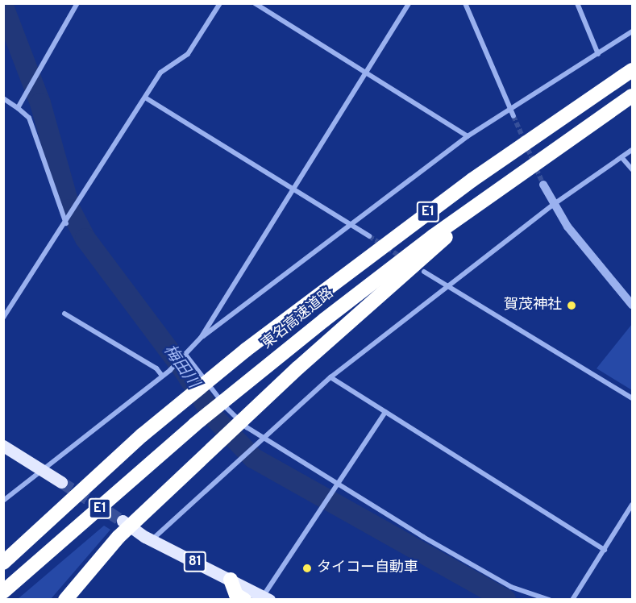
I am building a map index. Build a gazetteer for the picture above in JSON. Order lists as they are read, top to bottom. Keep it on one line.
{"streets":{"highway":["E1","東名高速道路"],"main road":["81"]},"water":["梅田川"],"places":["賀茂神社","タイコー自動車"]}
